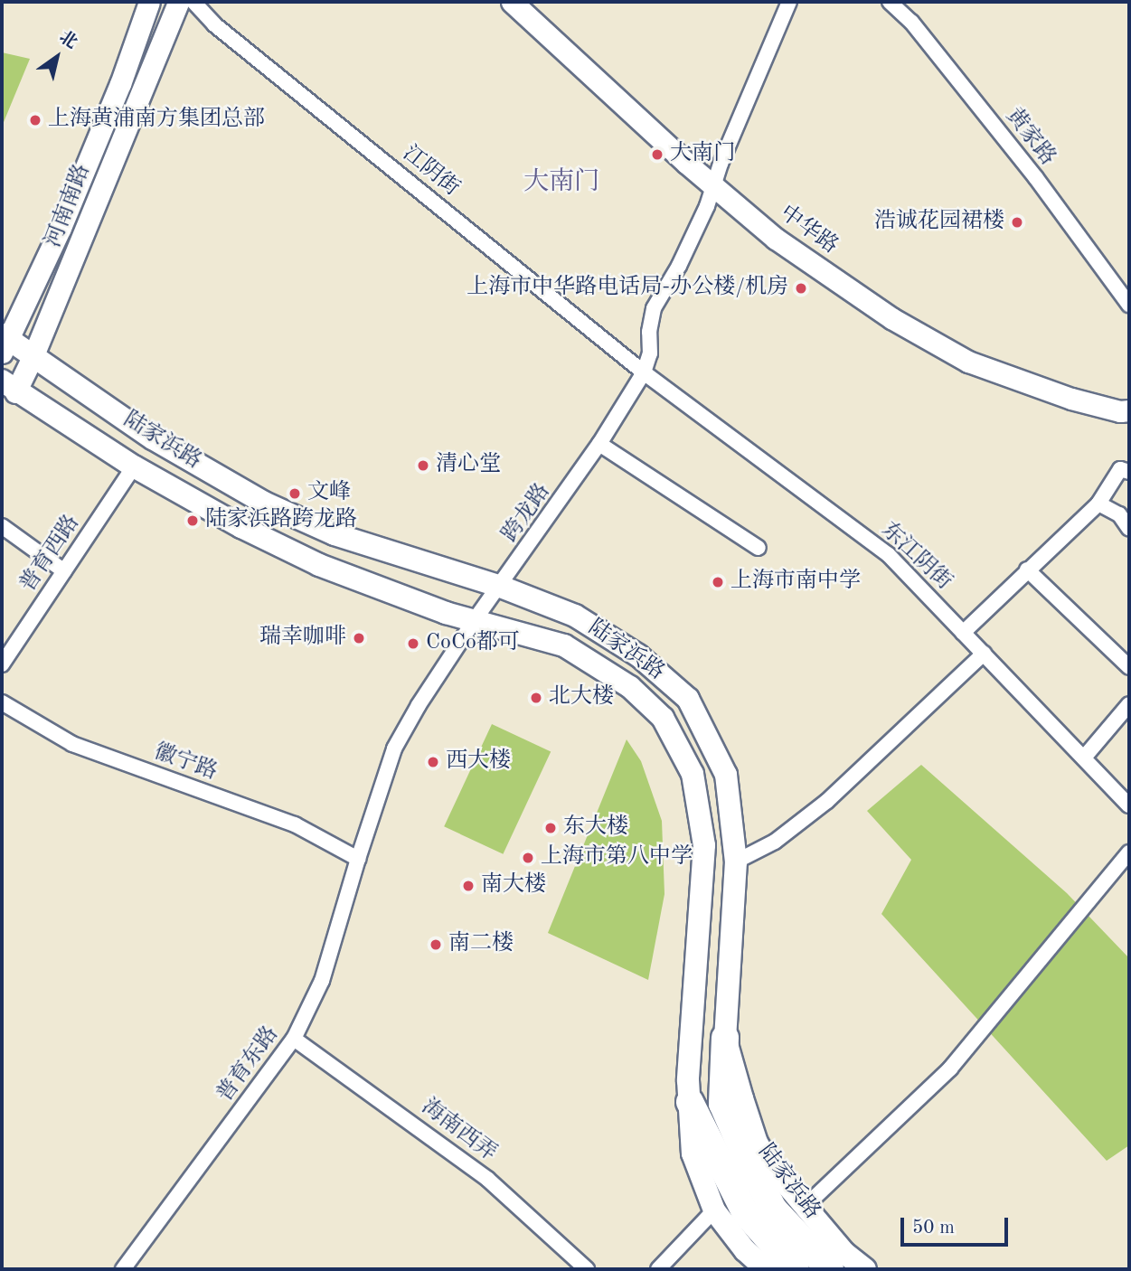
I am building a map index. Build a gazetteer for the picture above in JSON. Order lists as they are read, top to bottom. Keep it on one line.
{"streets":{"main road":["河南南路","中华路","陆家浜路"],"street":["黄家路","江阴街","跨龙路","普育西路","东江阴街","徽宁路","普育东路","海南西弄"]},"crossings":[["江阴街","跨龙路"],["江阴街","东江阴街"],["河南南路","陆家浜路"],["中华路","跨龙路"],["陆家浜路","跨龙路"],["陆家浜路","普育西路"],["跨龙路","东江阴街"],["跨龙路","徽宁路"],["跨龙路","普育东路"],["徽宁路","普育东路"],["普育东路","海南西弄"]],"districts":["大南门"],"places":["上海黄浦南方集团总部","大南门","浩诚花园裙楼","上海市中华路电话局-办公楼/机房","清心堂","文峰","陆家浜路跨龙路","上海市南中学","瑞幸咖啡","CoCo都可","北大楼","西大楼","东大楼","上海市第八中学","南大楼","南二楼"],"scale_bar":"50 m","north":"top right"}
